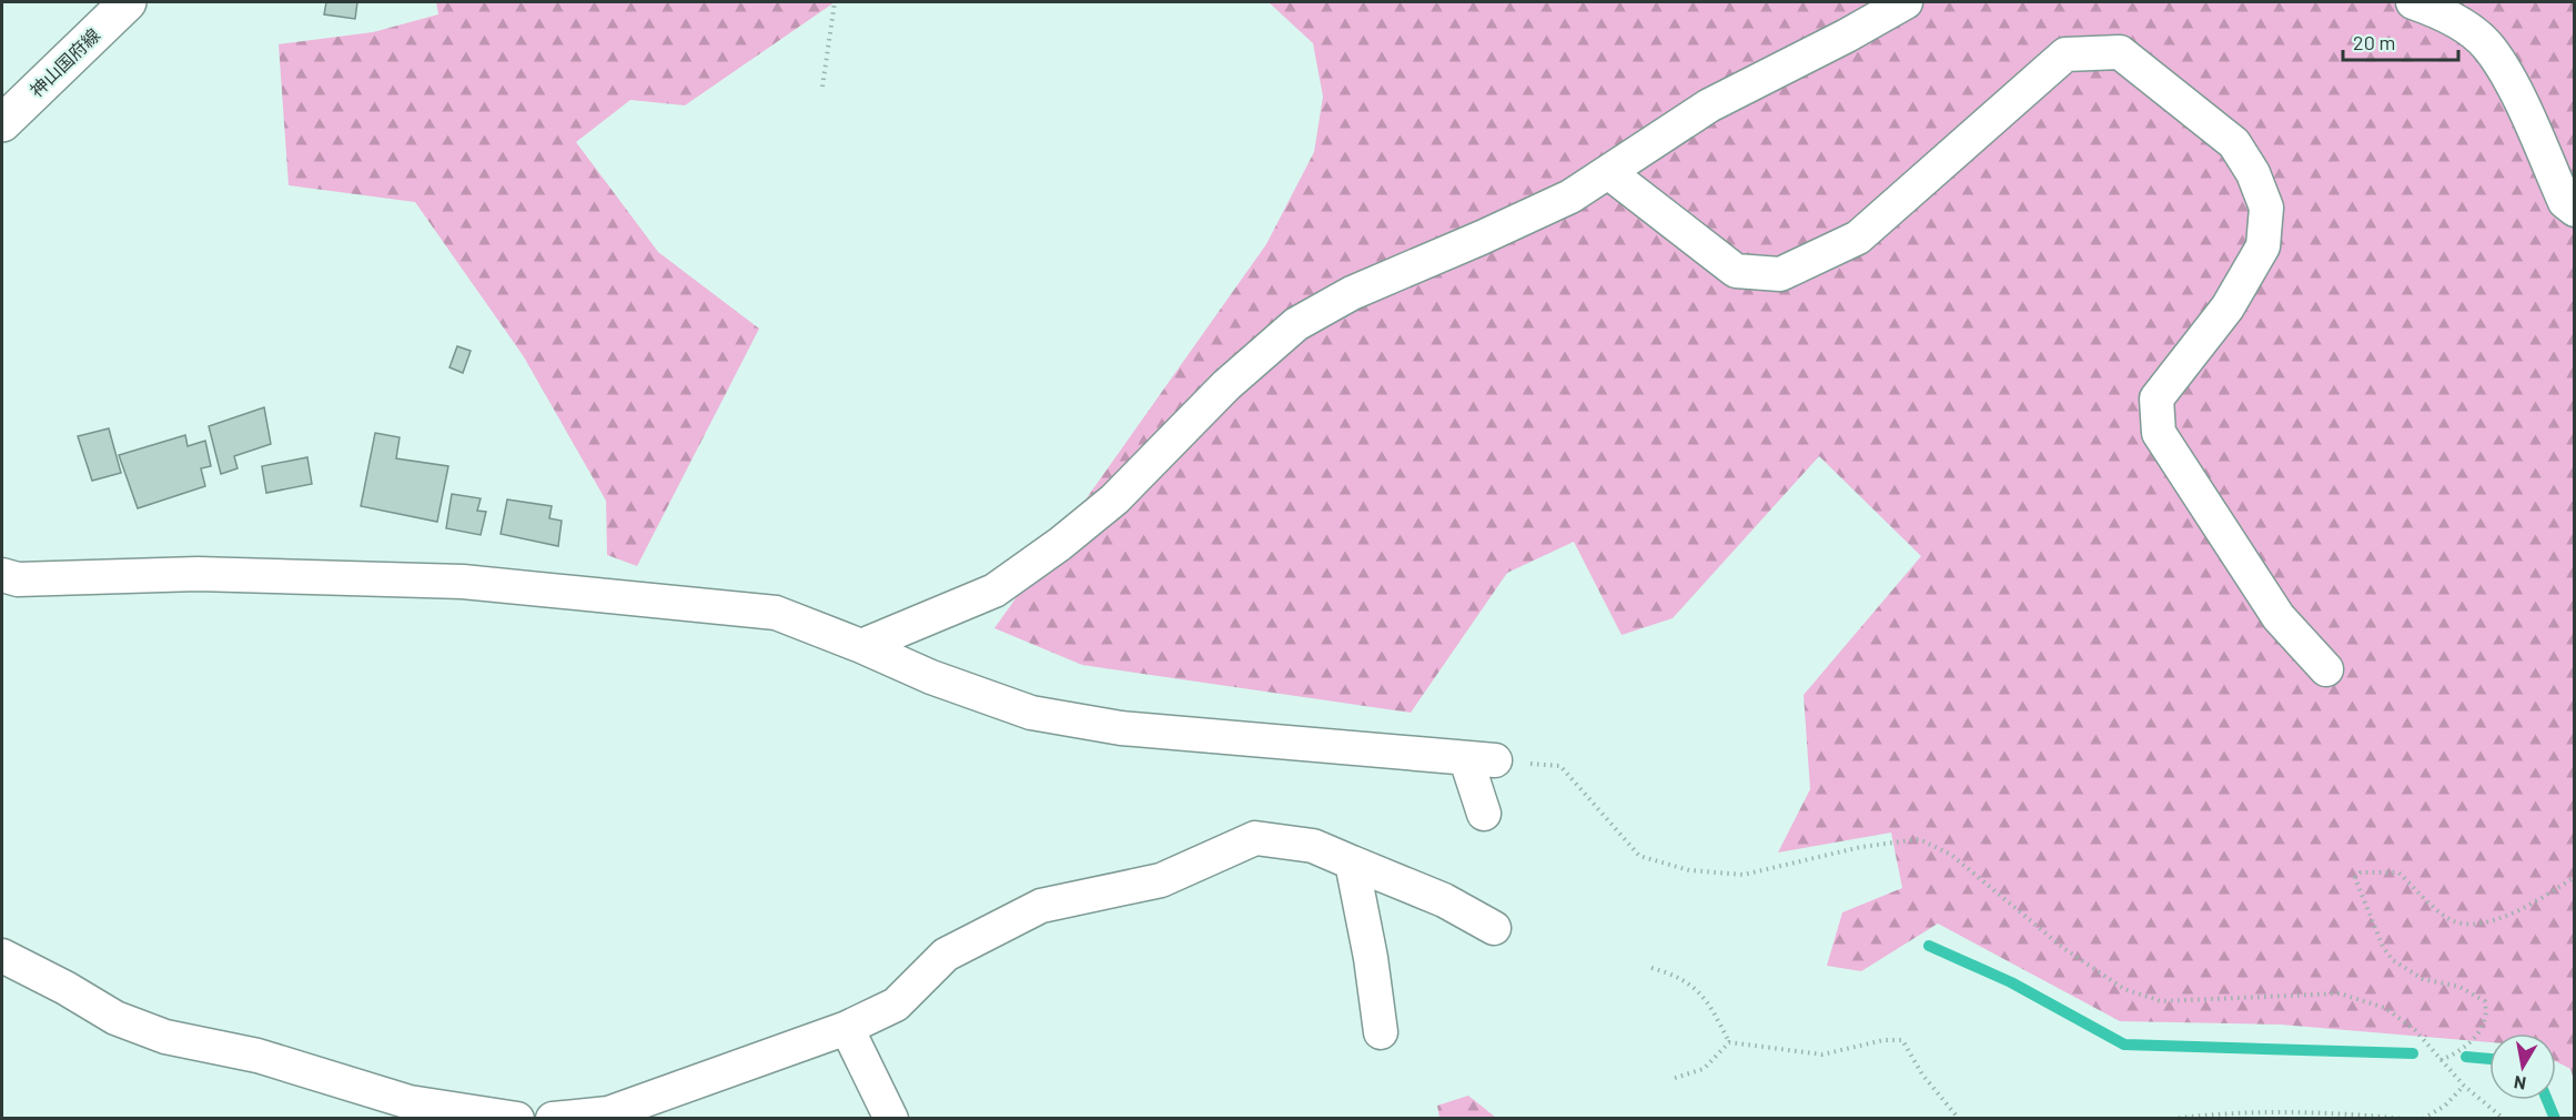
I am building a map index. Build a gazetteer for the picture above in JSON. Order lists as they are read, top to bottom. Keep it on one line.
{"streets":{"main road":["神山国府線"]},"scale_bar":"20 m","north":"bottom"}
